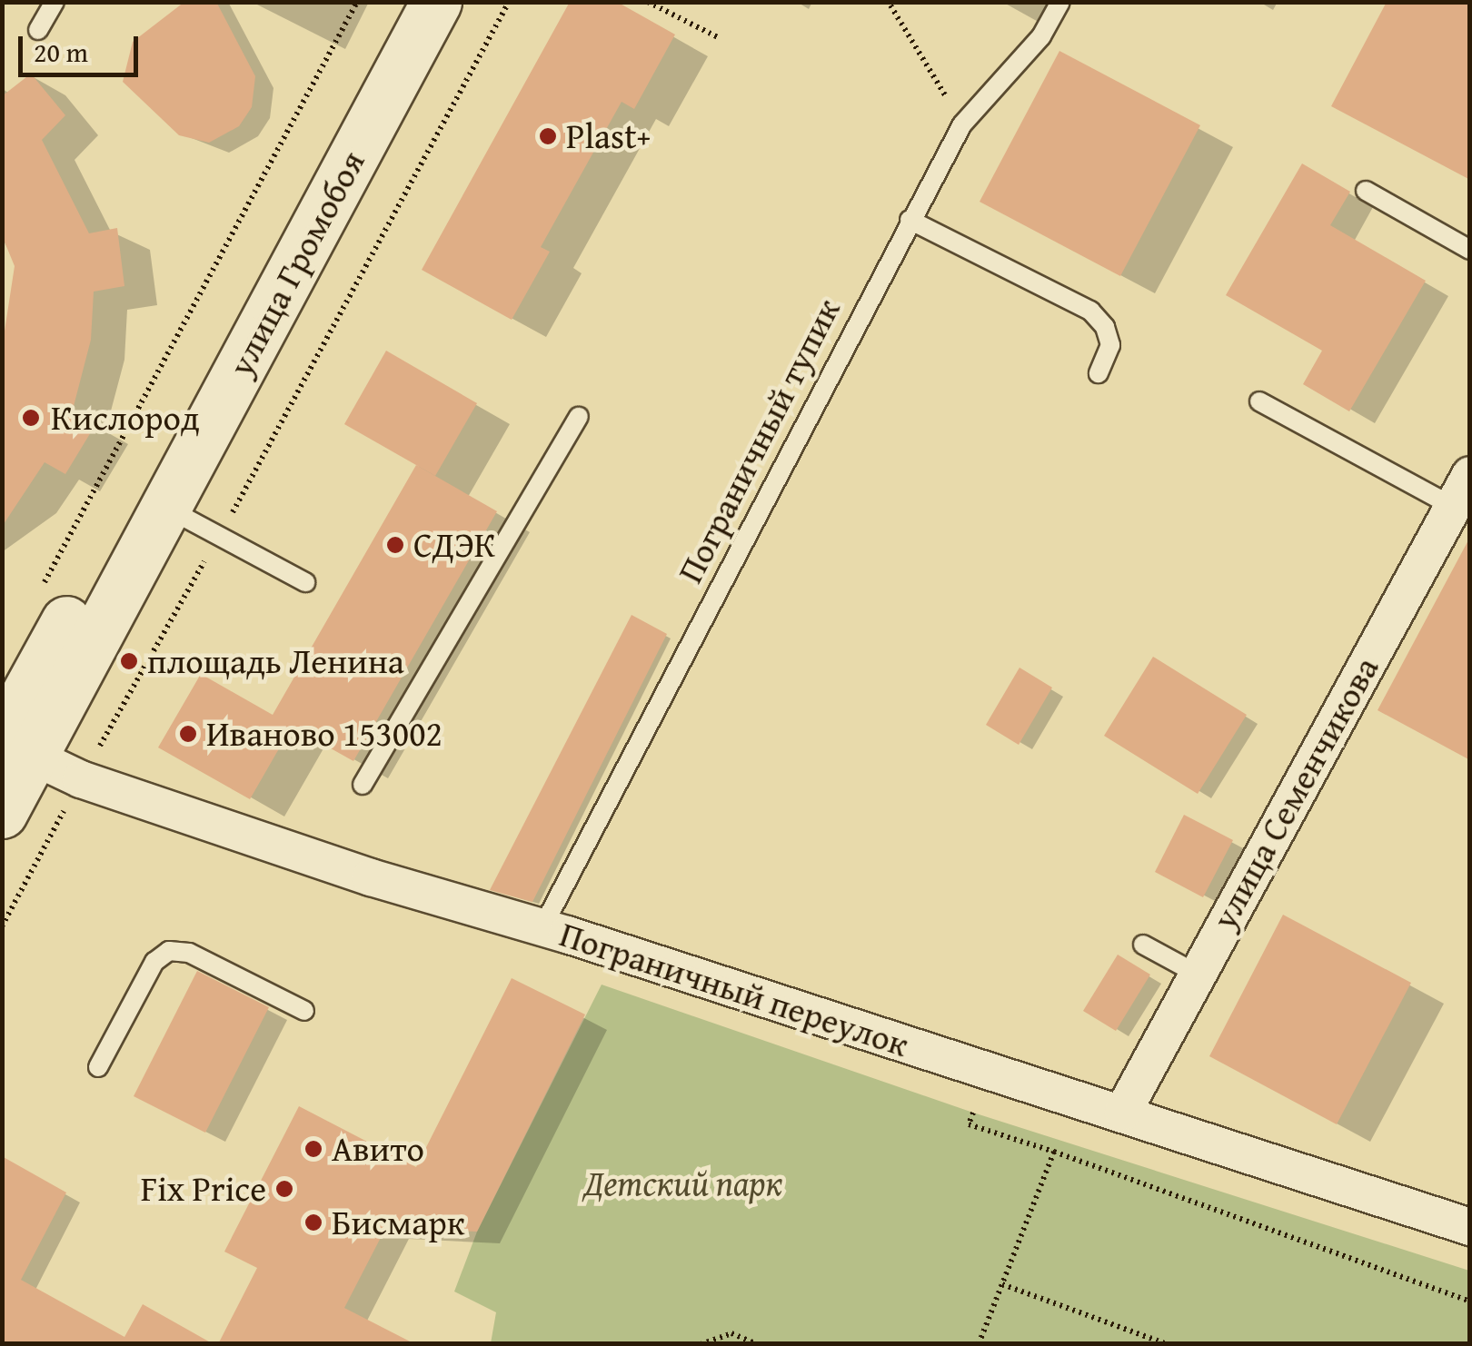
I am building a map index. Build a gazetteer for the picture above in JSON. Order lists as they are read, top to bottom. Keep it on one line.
{"streets":{"main road":["улица Громобоя"],"street":["улица Семенчикова","Пограничный переулок"],"lane":["Пограничный тупик"]},"crossings":[["улица Громобоя","Пограничный переулок"],["Пограничный тупик","Пограничный переулок"],["улица Семенчикова","Пограничный переулок"]],"parks":["Детский парк"],"places":["Plast+","Кислород","СДЭК","площадь Ленина","Иваново 153002","Авито","Fix Price","Бисмарк"],"scale_bar":"20 m"}
